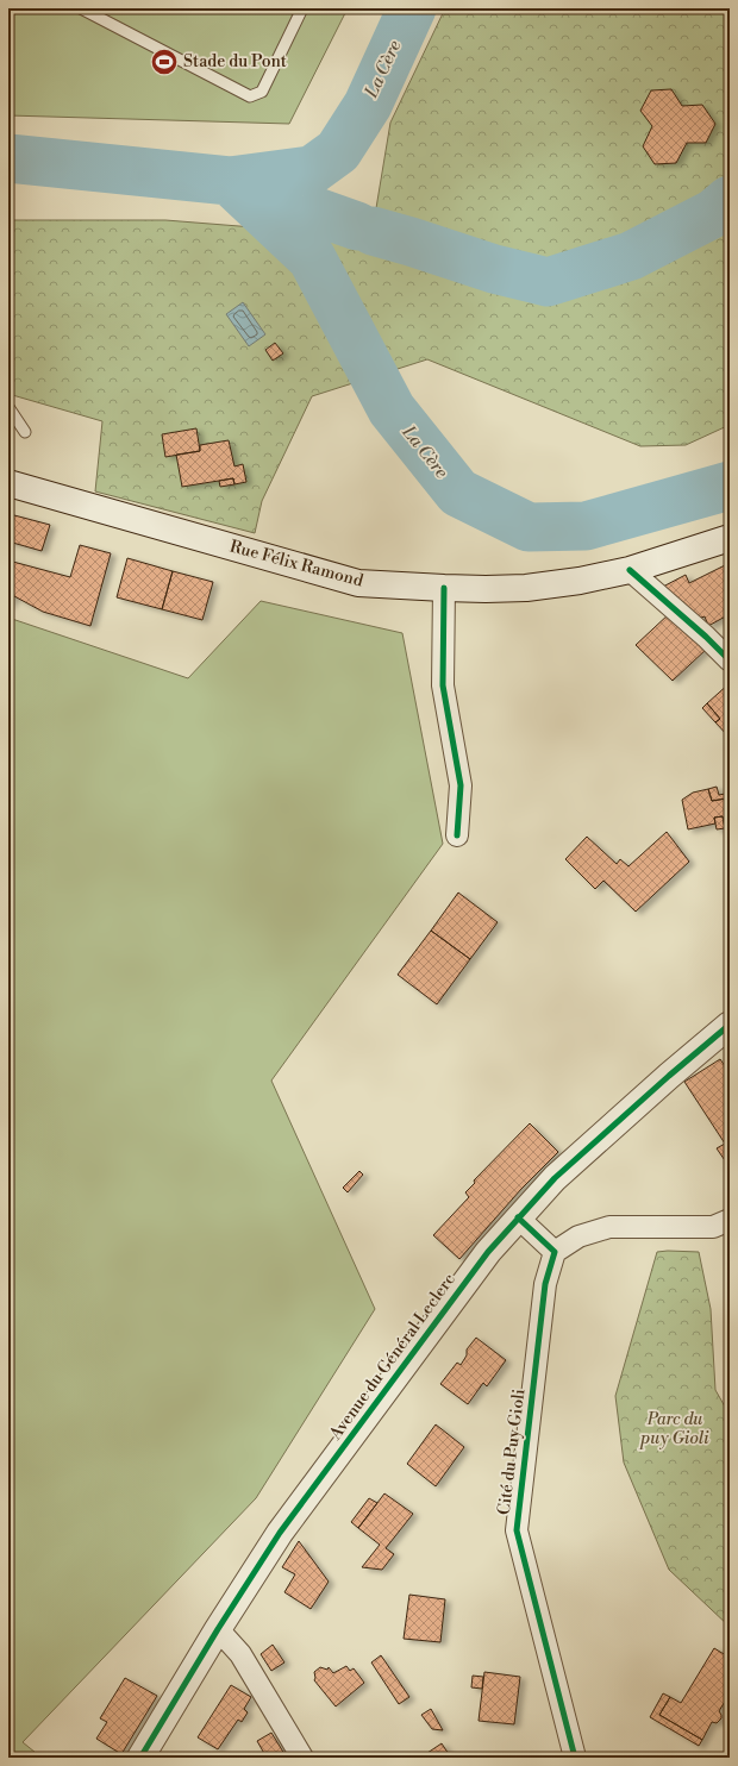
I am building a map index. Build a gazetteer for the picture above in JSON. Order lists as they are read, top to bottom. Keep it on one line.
{"streets":{"street":["Rue Félix Ramond","Avenue du Général Leclerc","Cité du Puy Gioli"]},"water":["La Cère"],"parks":["Parc du puy Gioli"],"places":{"sports":["Stade du Pont"]}}
